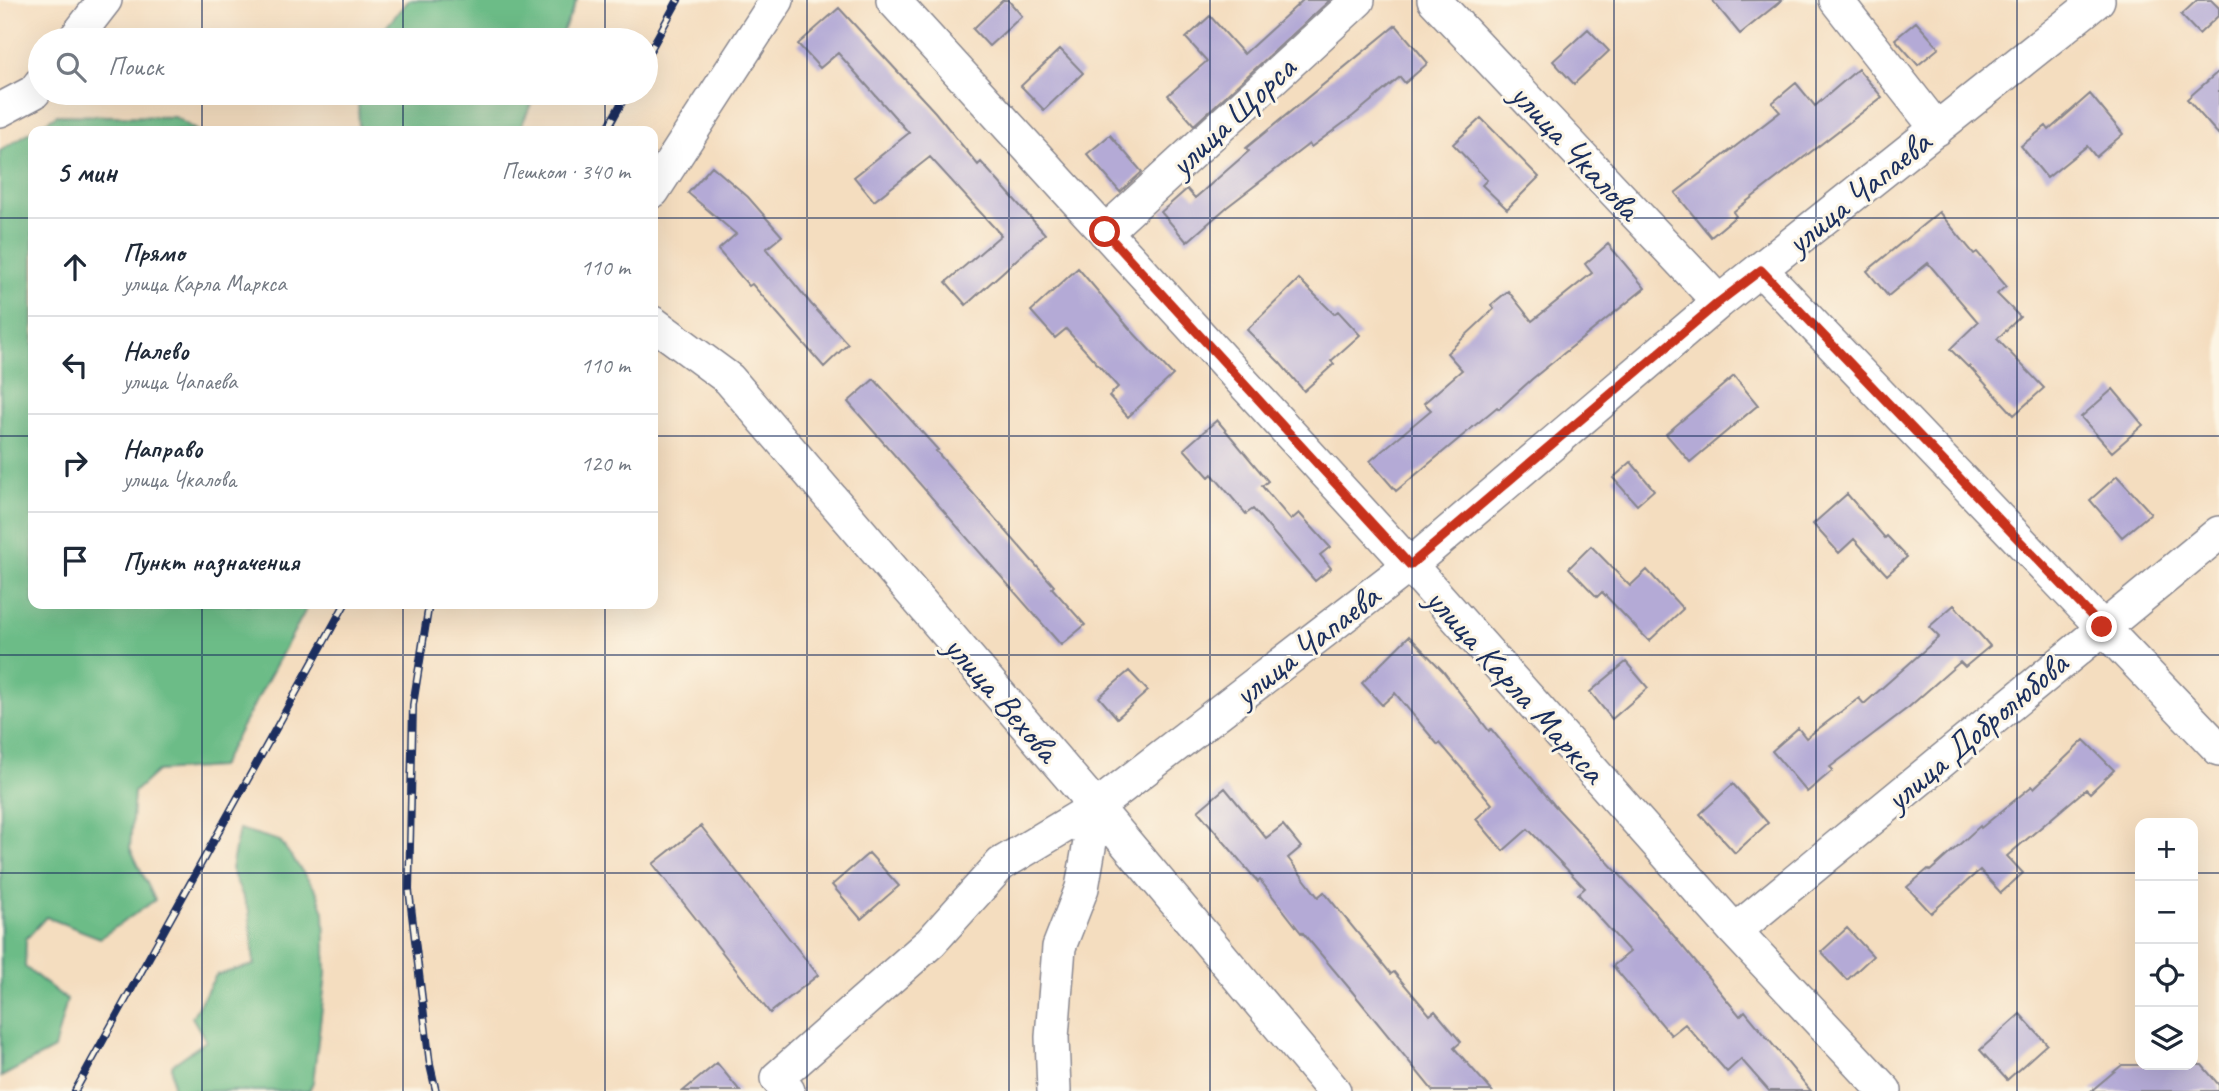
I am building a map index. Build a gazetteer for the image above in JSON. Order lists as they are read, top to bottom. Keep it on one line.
{"streets":{"street":["улица Щорса","улица Чкалова","улица Чапаева","улица Карла Маркса","улица Вехова","улица Добролюбова"]},"crossings":[["улица Щорса","улица Карла Маркса"],["улица Чкалова","улица Чапаева"],["улица Чапаева","улица Карла Маркса"],["улица Чапаева","улица Вехова"],["улица Карла Маркса","улица Добролюбова"]],"page":{"search":"Поиск","heading":["5 мин","Пешком · 340 m"],"list":[["Прямо","улица Карла Маркса","110 m"],["Налево","улица Чапаева","110 m"],["Направо","улица Чкалова","120 m"],"Пункт назначения"],"map_buttons":["+","−"]}}
